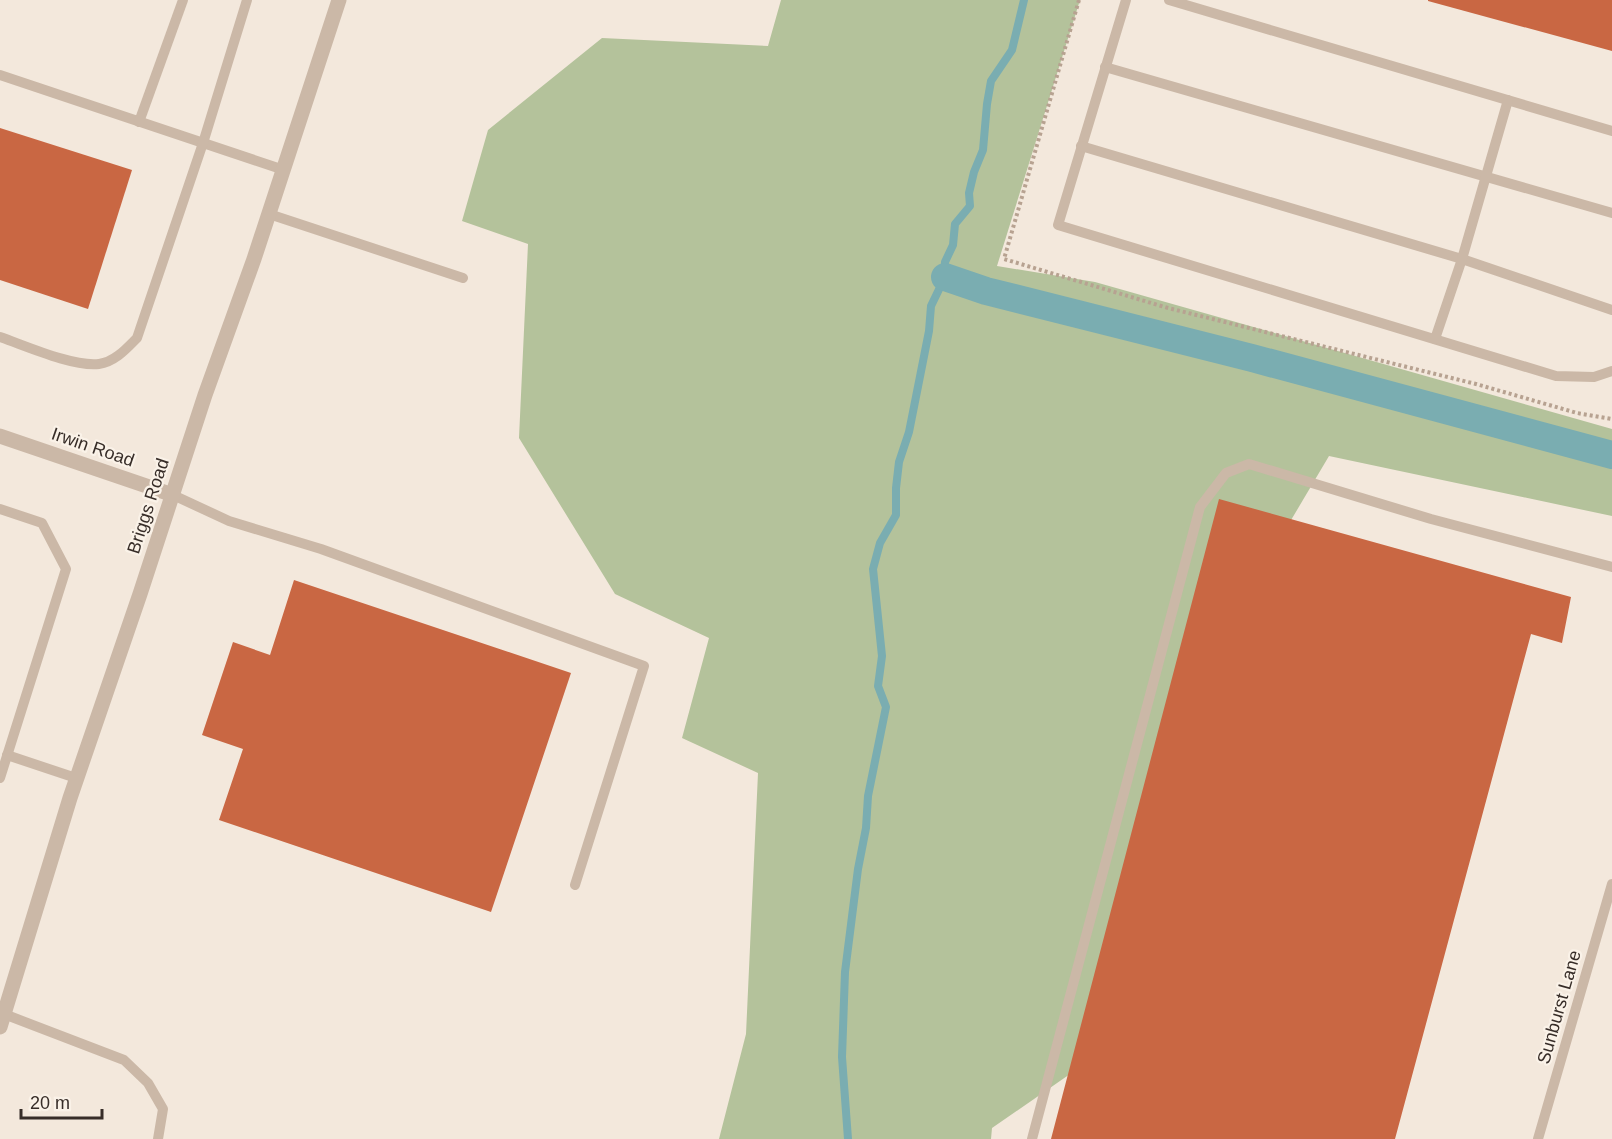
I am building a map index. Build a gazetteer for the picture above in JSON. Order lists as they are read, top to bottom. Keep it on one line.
{"streets":{"street":["Irwin Road","Briggs Road"],"lane":["Sunburst Lane"]},"crossings":[["Irwin Road","Briggs Road"]],"scale_bar":"20 m"}
